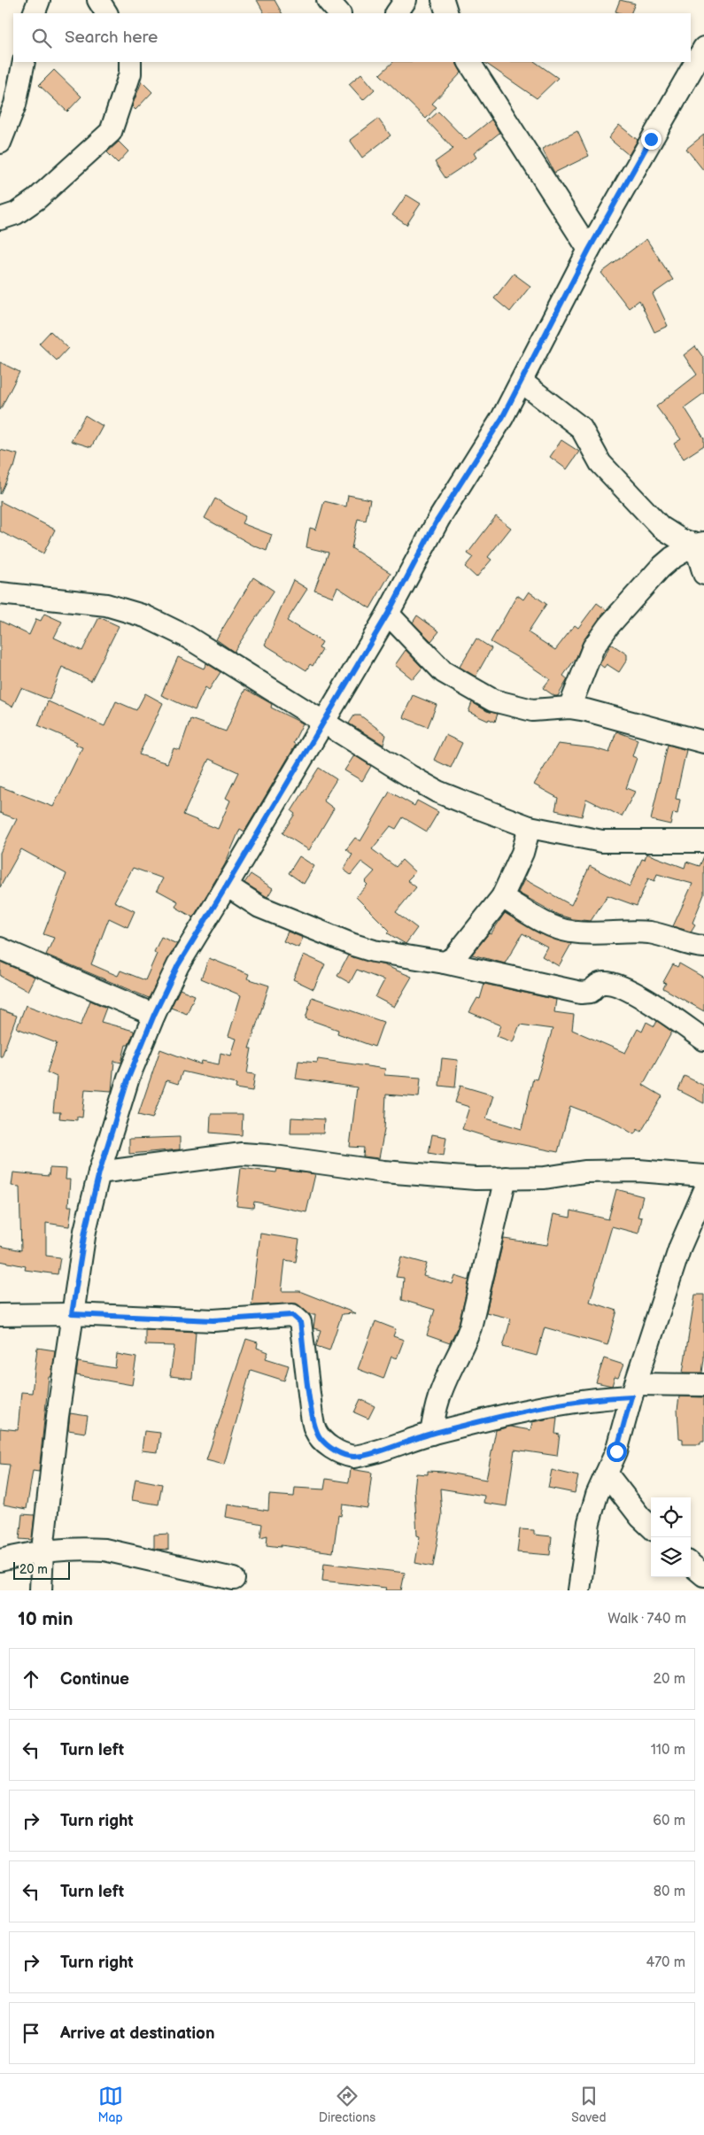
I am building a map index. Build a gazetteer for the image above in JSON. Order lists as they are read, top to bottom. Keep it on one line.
{"scale_bar":"20 m","page":{"search":"Search here","scale":"20 m","heading":["10 min","Walk · 740 m"],"list":[["Continue","20 m"],["Turn left","110 m"],["Turn right","60 m"],["Turn left","80 m"],["Turn right","470 m"],"Arrive at destination"],"nav":["Map","Directions","Saved"]}}
